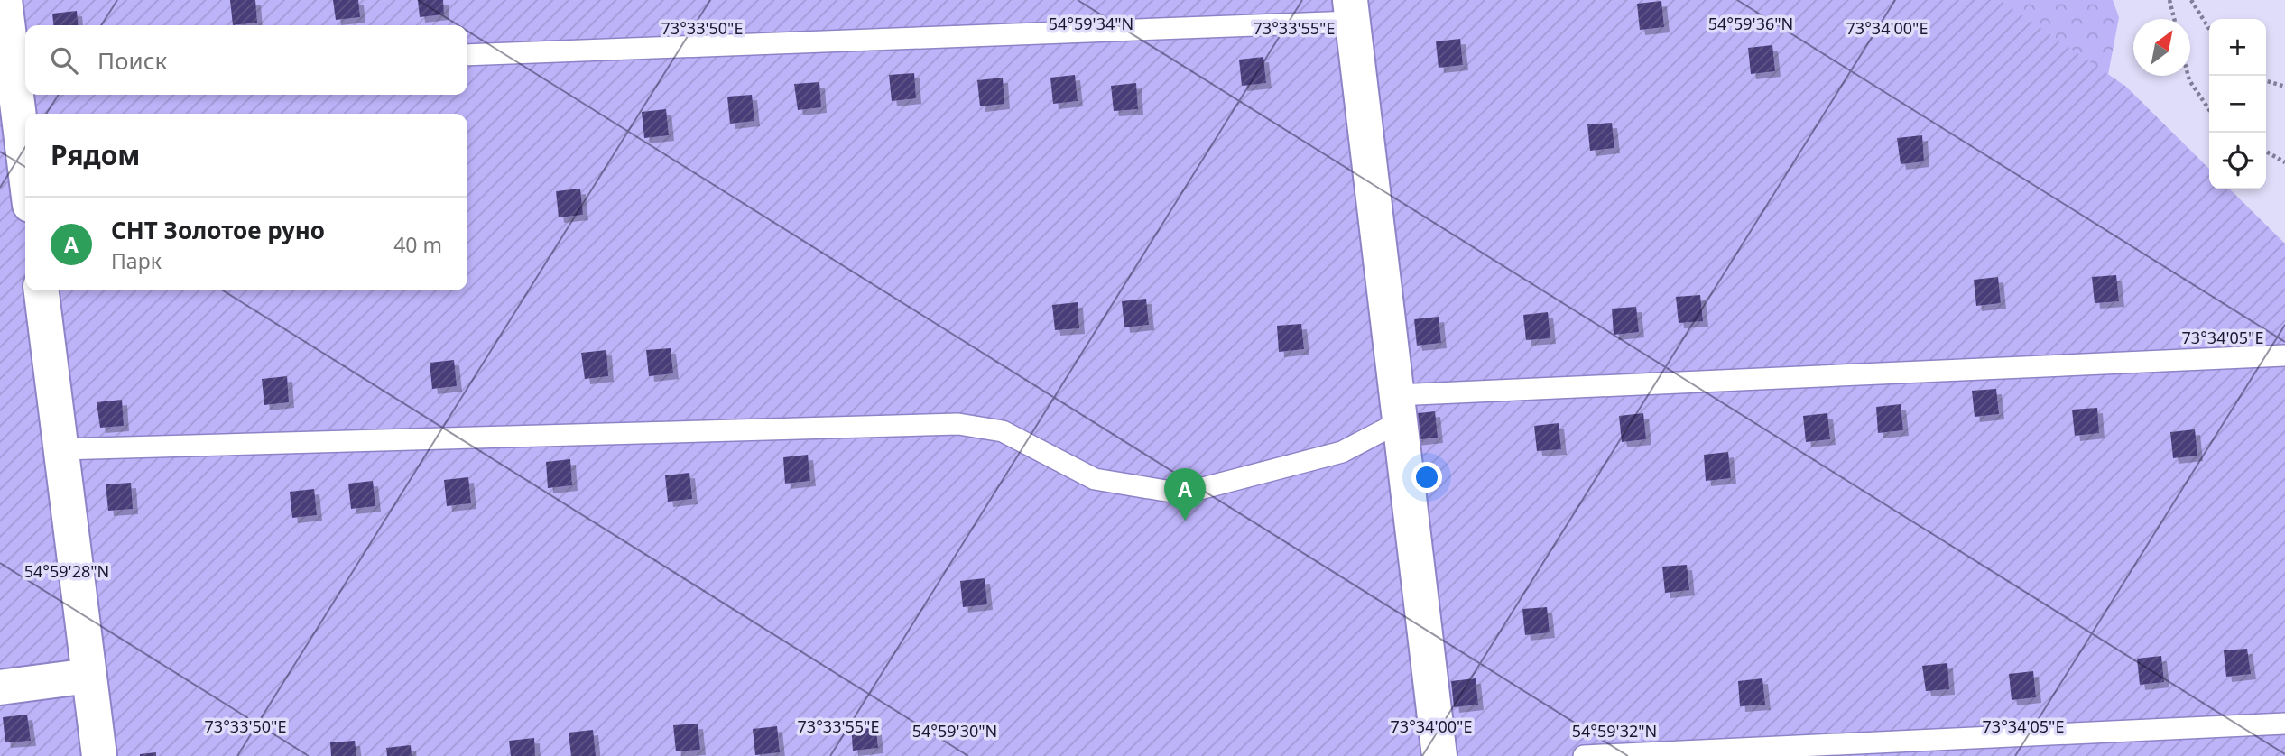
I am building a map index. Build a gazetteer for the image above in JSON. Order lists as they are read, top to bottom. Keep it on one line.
{"north":"top right","page":{"map_buttons":["+","−"],"search":"Поиск","heading":"Рядом","list":[{"mark":"A","name":"СНТ Золотое руно","note":"Парк","value":"40 m"}],"pins":"A"},"coordinates":["54°59'34\"N","54°59'36\"N","73°33'50\"E","73°33'55\"E","73°34'00\"E","73°34'05\"E","54°59'28\"N","54°59'30\"N","54°59'32\"N"]}
